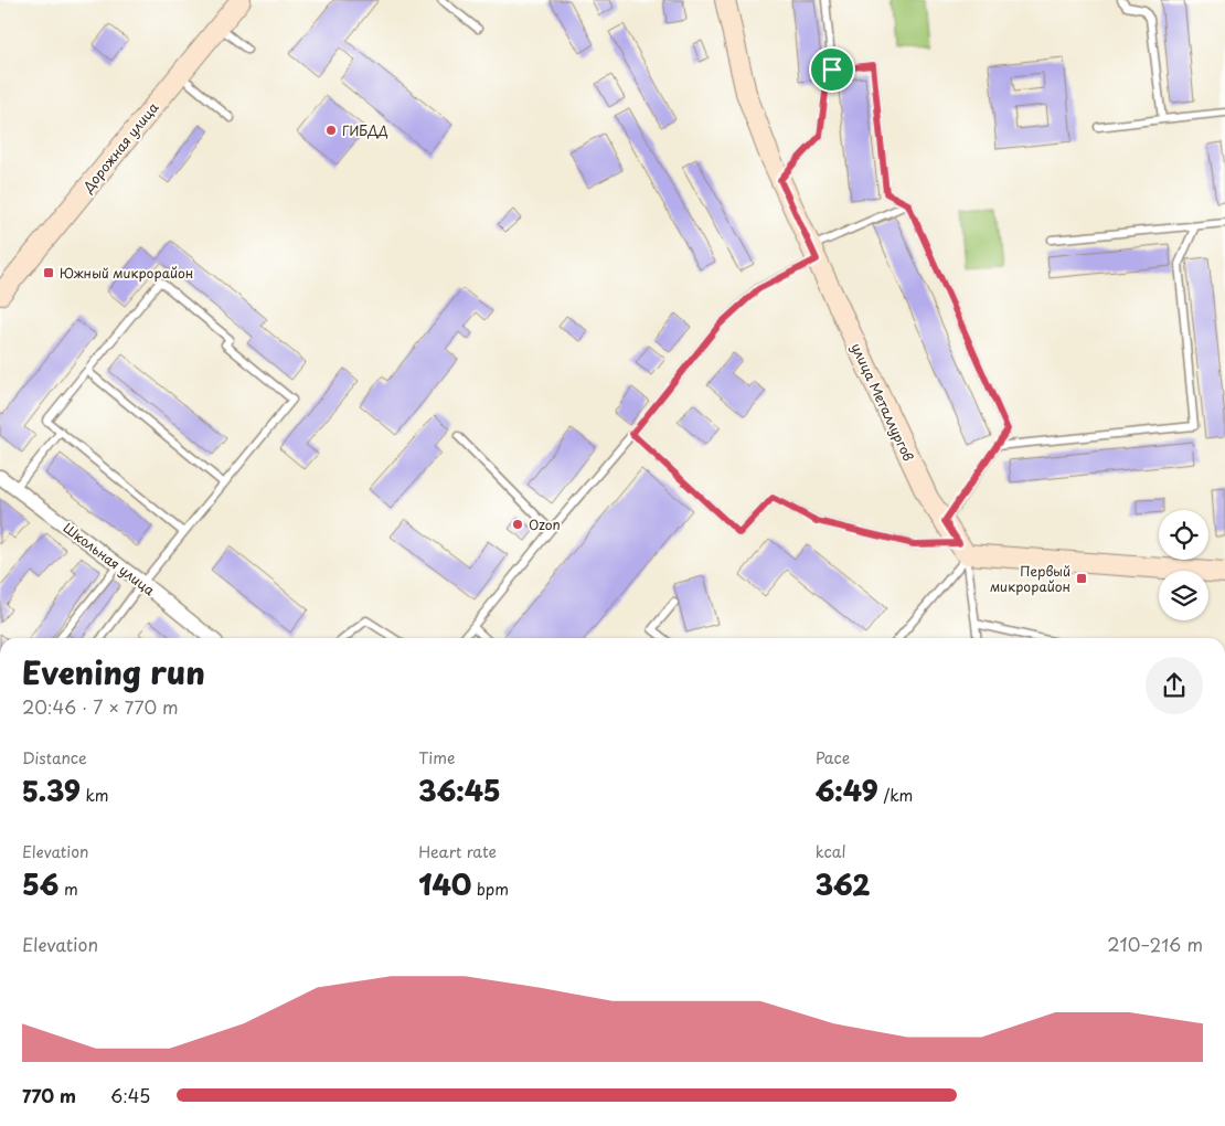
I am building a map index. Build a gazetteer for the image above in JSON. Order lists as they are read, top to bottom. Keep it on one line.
{"streets":{"street":["Дорожная улица","улица Металлургов","Школьная улица"]},"places":{"other":["ГИБДД","Ozon"],"transit":["Южный микрорайон","Первый микрорайон"]},"page":{"heading":["Evening run","20:46 · 7 × 770 m"],"stats":[["Distance","5.39 km"],["Time","36:45"],["Pace","6:49 /km"],["Elevation","56 m"],["Heart rate","140 bpm"],["kcal","362"]],"chart":["Elevation","210–216 m"],"list":[{"name":"770 m","note":"6:45"}]}}
